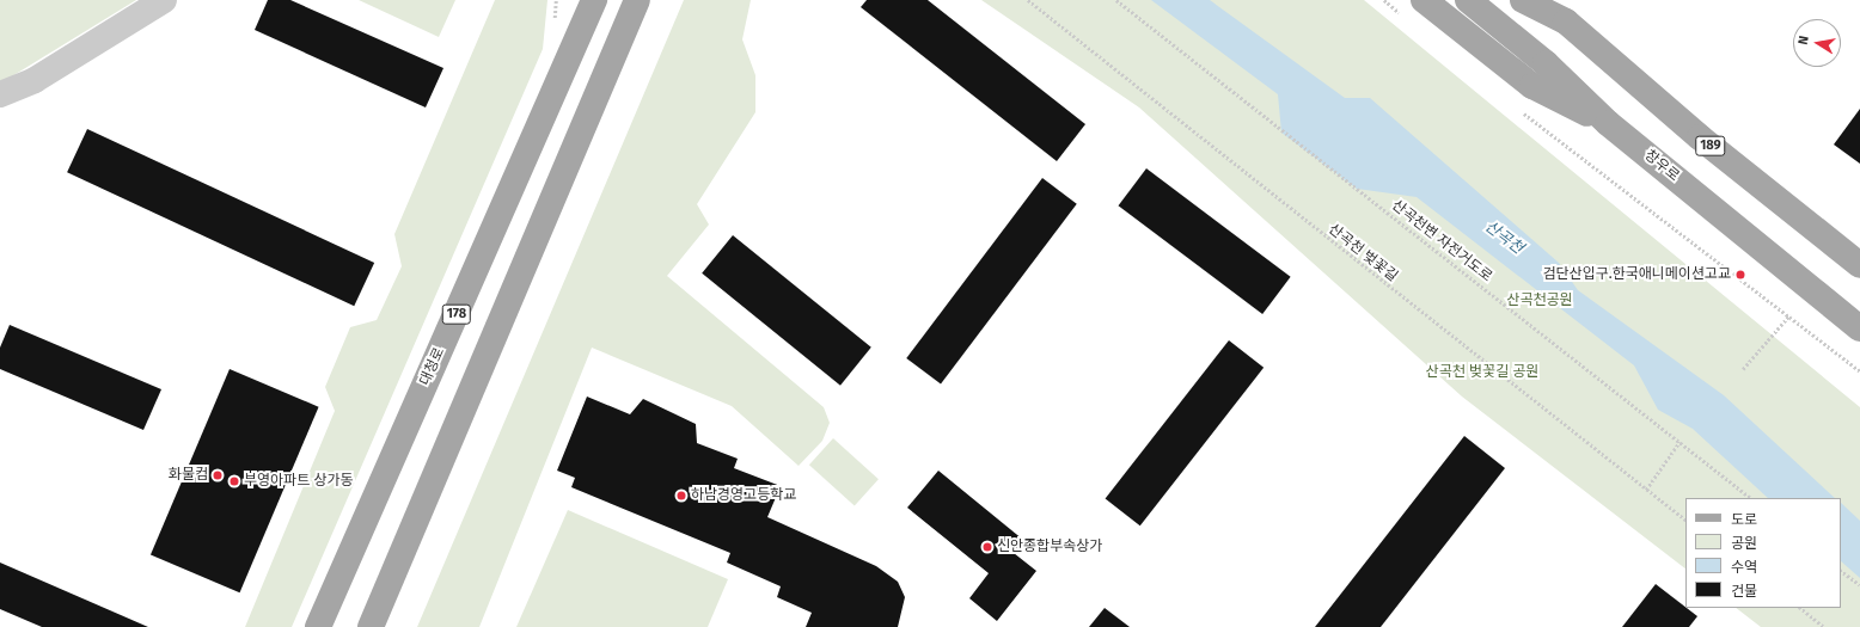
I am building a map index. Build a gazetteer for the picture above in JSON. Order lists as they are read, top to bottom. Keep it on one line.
{"streets":{"main road":["189","창우로","178","대청로"],"path":["산곡천변 자전거도로","산곡천 벚꽃길"]},"water":["산곡천"],"parks":["산곡천공원","산곡천 벚꽃길 공원"],"places":["검단산입구.한국애니메이션고교","화물컴","부영아파트 상가동","하남경영고등학교","신안종합부속상가"],"legend":["도로","공원","수역","건물"],"north":"left"}
